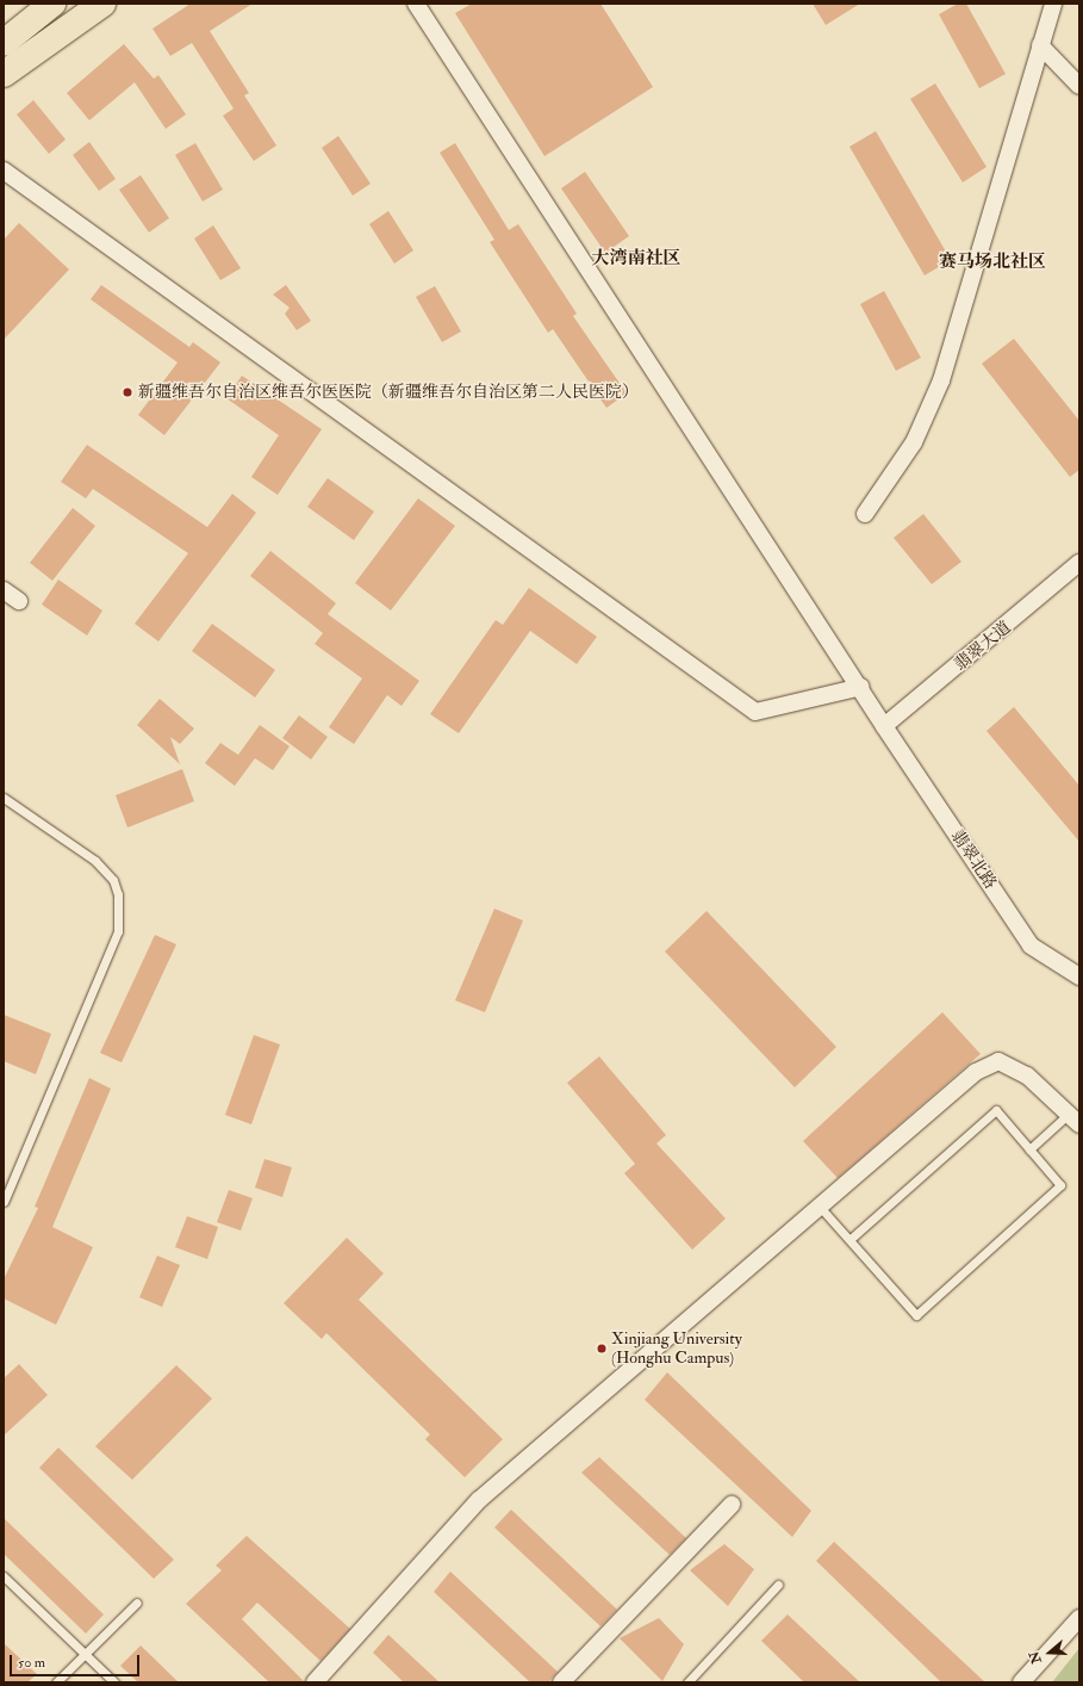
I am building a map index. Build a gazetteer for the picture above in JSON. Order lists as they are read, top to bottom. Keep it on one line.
{"streets":{"street":["翡翠大道","翡翠北路"]},"crossings":[["翡翠大道","翡翠北路"]],"districts":["大湾南社区","赛马场北社区"],"places":["新疆维吾尔自治区维吾尔医医院（新疆维吾尔自治区第二人民医院）","Xinjiang University (Honghu Campus)"],"scale_bar":"50 m","north":"left"}
